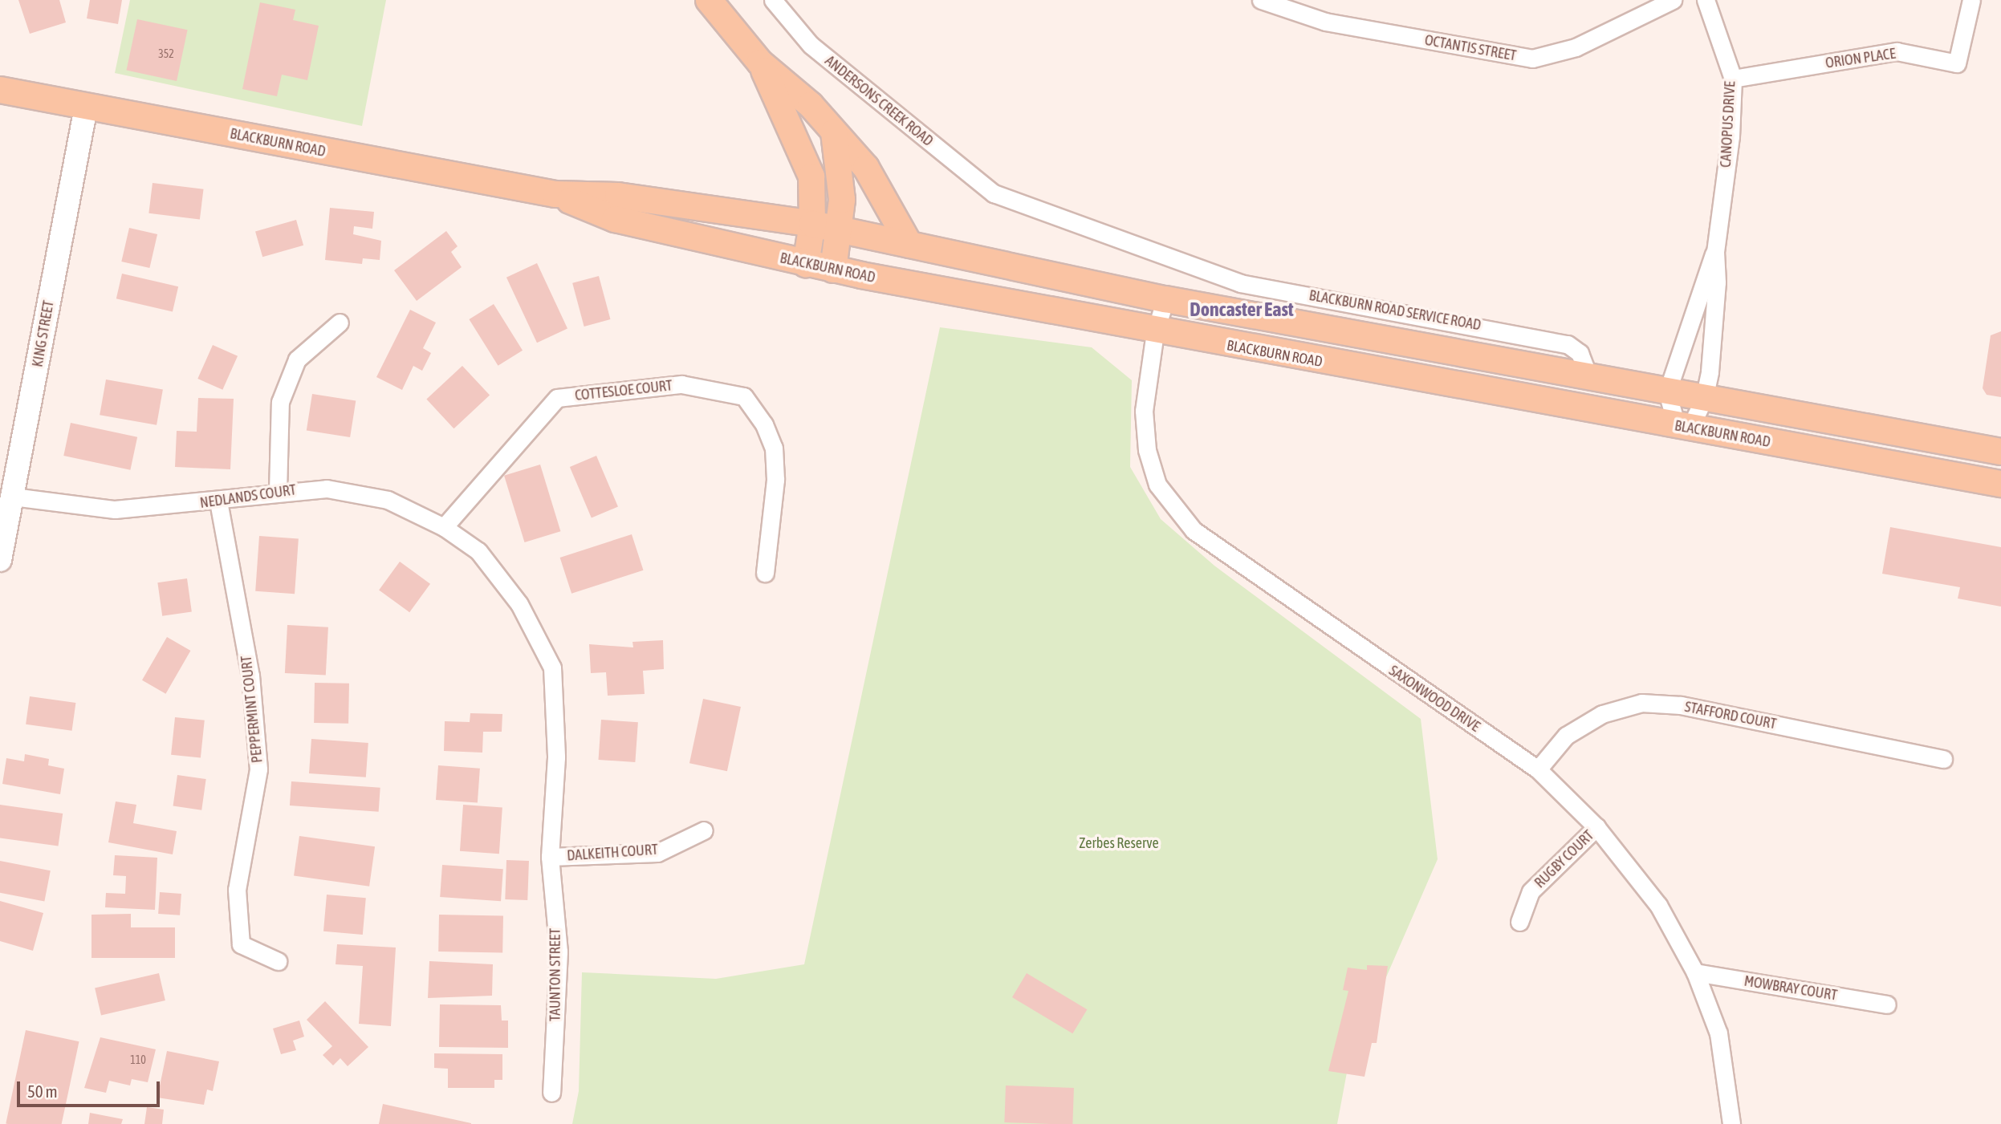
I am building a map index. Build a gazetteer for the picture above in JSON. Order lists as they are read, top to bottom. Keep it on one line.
{"streets":{"main road":["BLACKBURN ROAD","KING STREET"],"street":["OCTANTIS STREET","ORION PLACE","ANDERSONS CREEK ROAD","CANOPUS DRIVE","BLACKBURN ROAD SERVICE ROAD","COTTESLOE COURT","NEDLANDS COURT","SAXONWOOD DRIVE","PEPPERMINT COURT","STAFFORD COURT","DALKEITH COURT","RUGBY COURT","TAUNTON STREET","MOWBRAY COURT"]},"crossings":[["ORION PLACE","CANOPUS DRIVE"],["ANDERSONS CREEK ROAD","BLACKBURN ROAD SERVICE ROAD"],["CANOPUS DRIVE","BLACKBURN ROAD"],["BLACKBURN ROAD","BLACKBURN ROAD SERVICE ROAD"],["BLACKBURN ROAD","KING STREET"],["BLACKBURN ROAD","SAXONWOOD DRIVE"],["KING STREET","NEDLANDS COURT"],["COTTESLOE COURT","NEDLANDS COURT"],["NEDLANDS COURT","PEPPERMINT COURT"],["NEDLANDS COURT","DALKEITH COURT"],["NEDLANDS COURT","TAUNTON STREET"],["SAXONWOOD DRIVE","STAFFORD COURT"],["SAXONWOOD DRIVE","RUGBY COURT"],["SAXONWOOD DRIVE","MOWBRAY COURT"],["DALKEITH COURT","TAUNTON STREET"]],"districts":["Doncaster East"],"parks":["Zerbes Reserve"],"house_numbers":["352","110"],"scale_bar":"50 m"}
